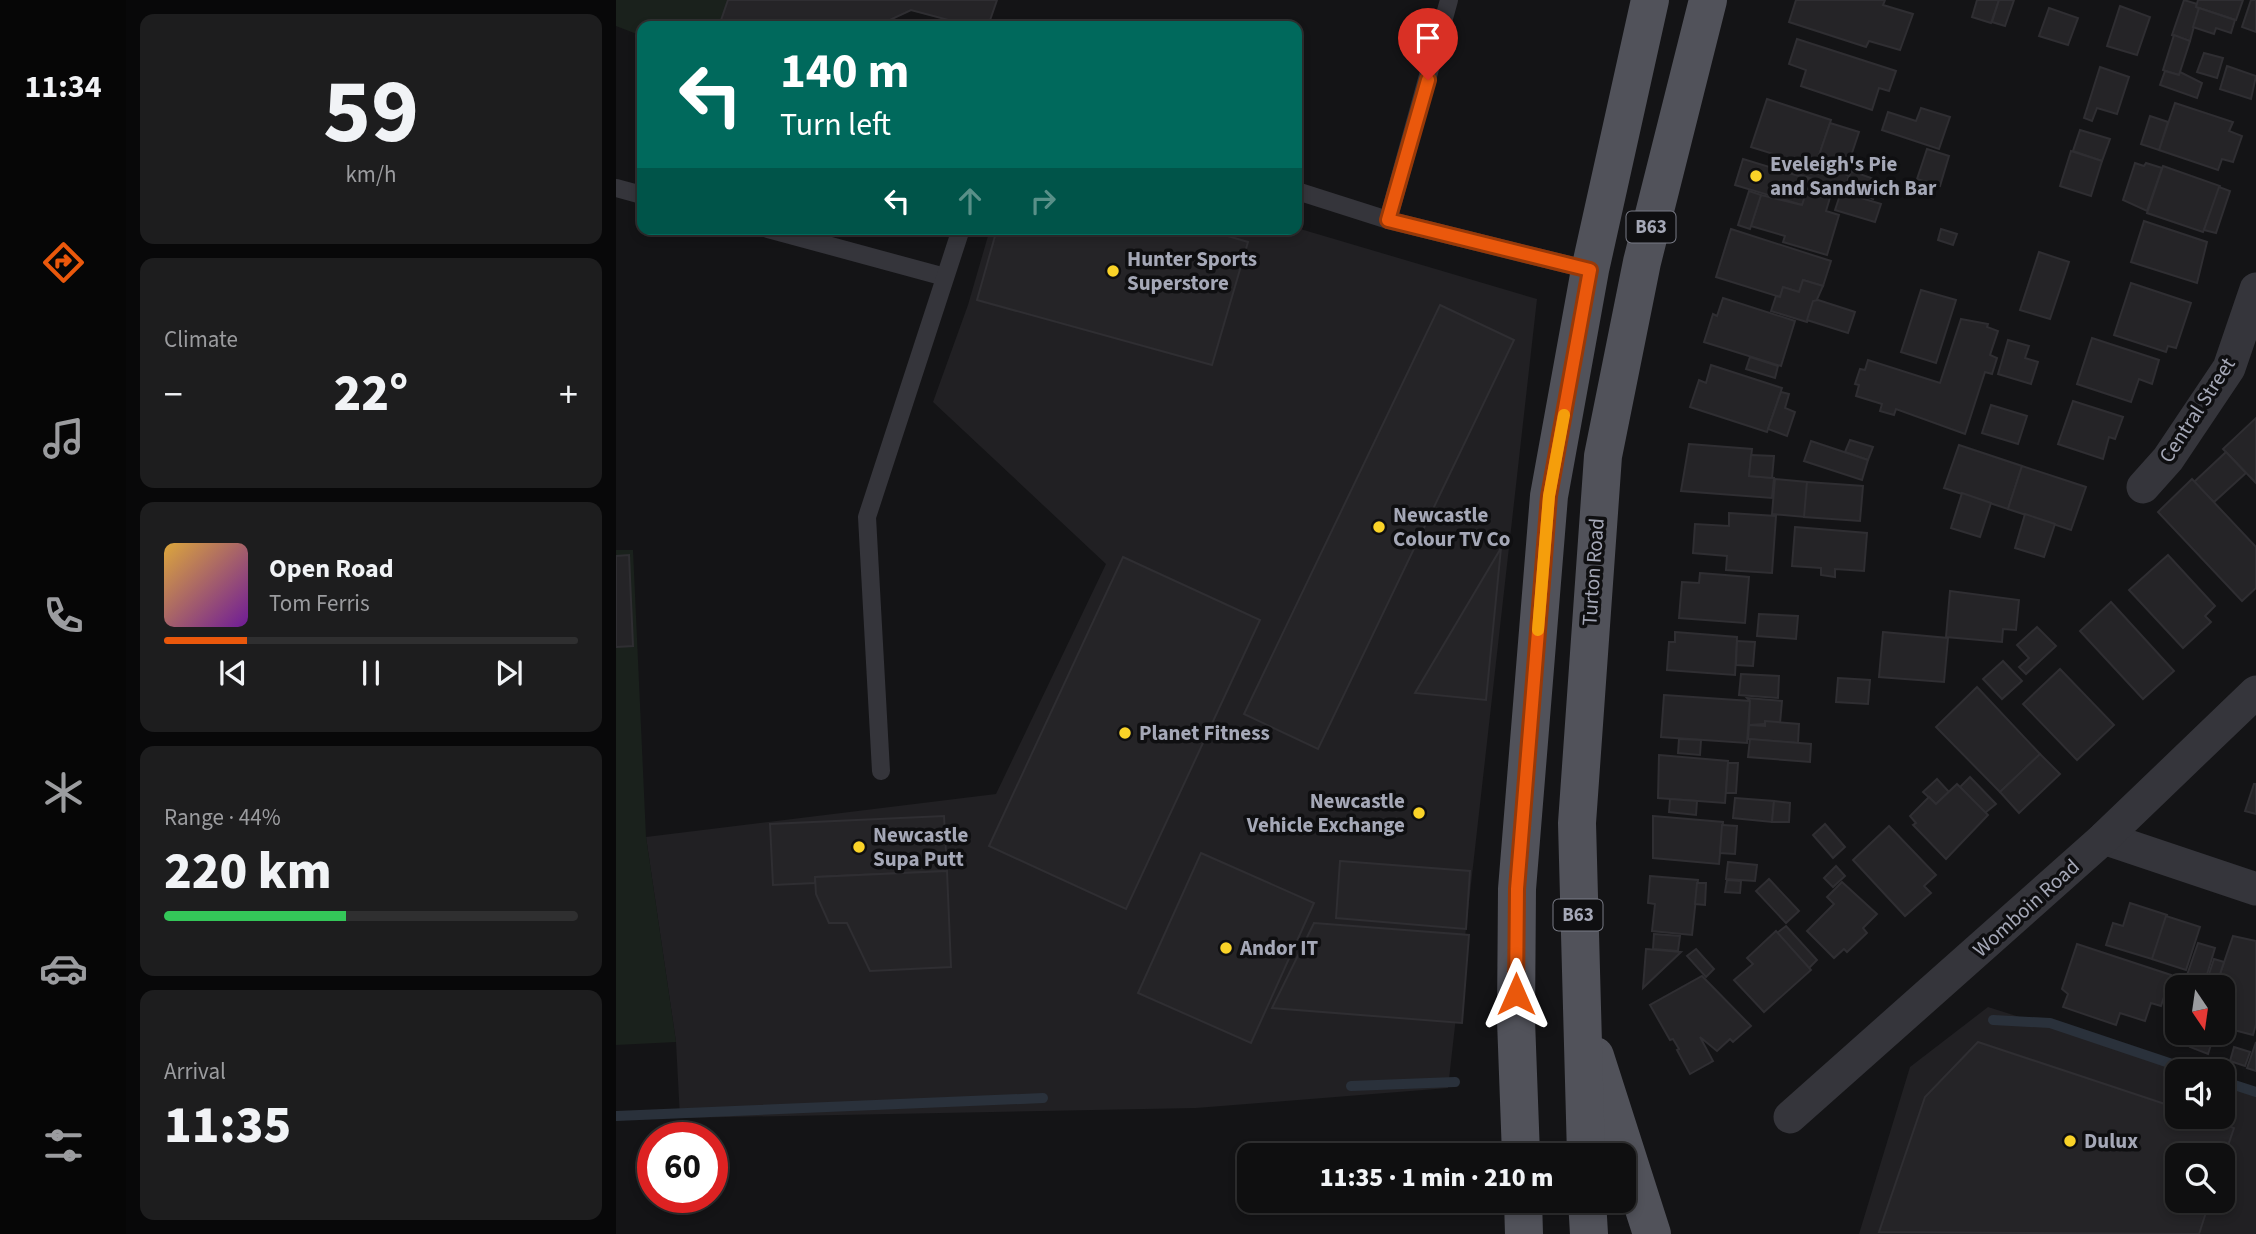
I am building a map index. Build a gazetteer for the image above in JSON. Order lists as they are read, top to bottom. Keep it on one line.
{"streets":{"main road":["B63","Turton Road"],"street":["Central Street","Womboin Road"]},"places":["Eveleigh's Pie and Sandwich Bar","Hunter Sports Superstore","Newcastle Colour TV Co","Planet Fitness","Newcastle Vehicle Exchange","Newcastle Supa Putt","Andor IT","Dulux"],"north":"bottom","page":{"tabs":"11:34","tile":[["59","km/h"],"Climate",["Range · 44%","220 km"],["Arrival","11:35"]],"turn":["140 m","Turn left"],"heat":["−","22°","+"],"song":["Open Road","Tom Ferris"],"limit":"60","trip":"11:35 · 1 min · 210 m"}}
